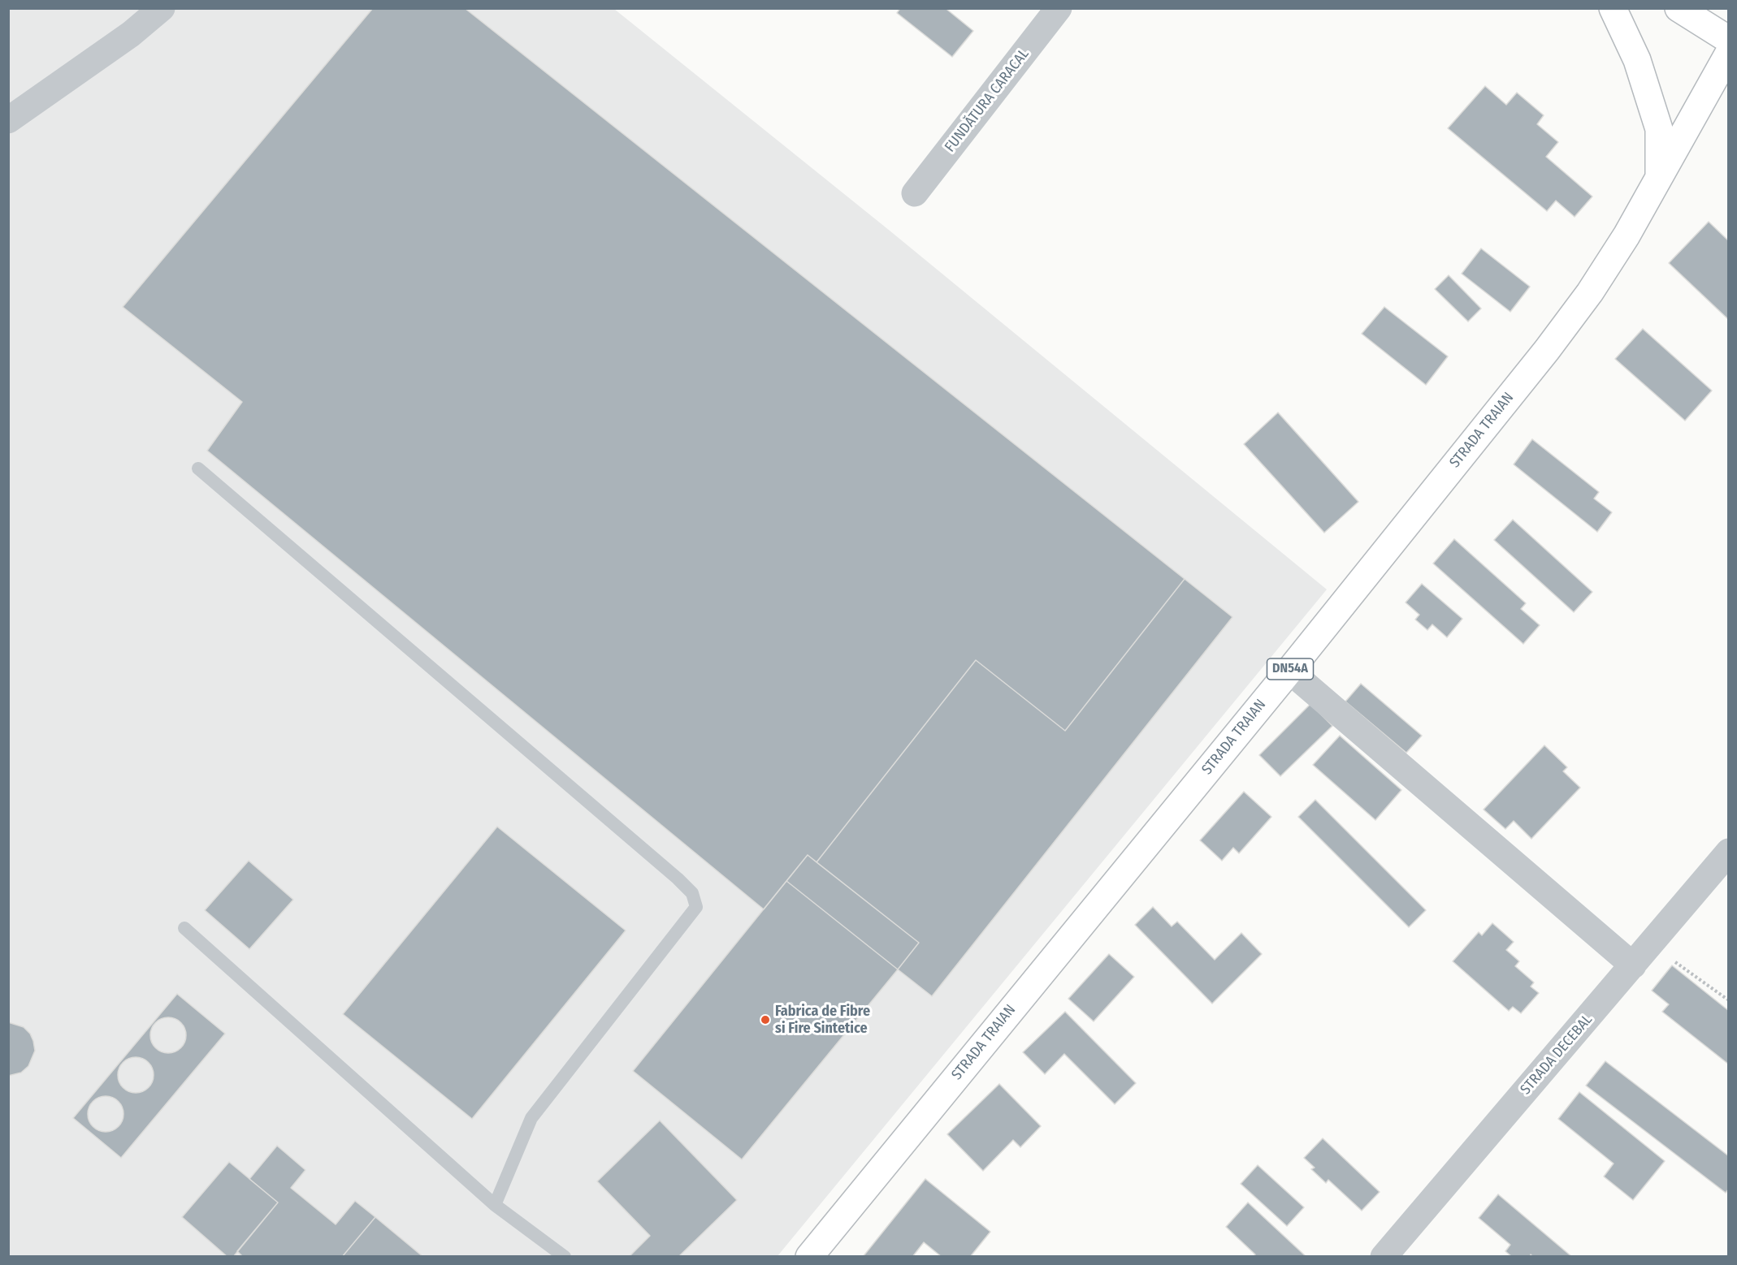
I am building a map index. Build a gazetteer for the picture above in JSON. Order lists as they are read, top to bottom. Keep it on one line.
{"streets":{"main road":["STRADA TRAIAN","DN54A"],"street":["FUNDĂTURA CARACAL","STRADA DECEBAL"]},"places":["Fabrica de Fibre si Fire Sintetice"]}
